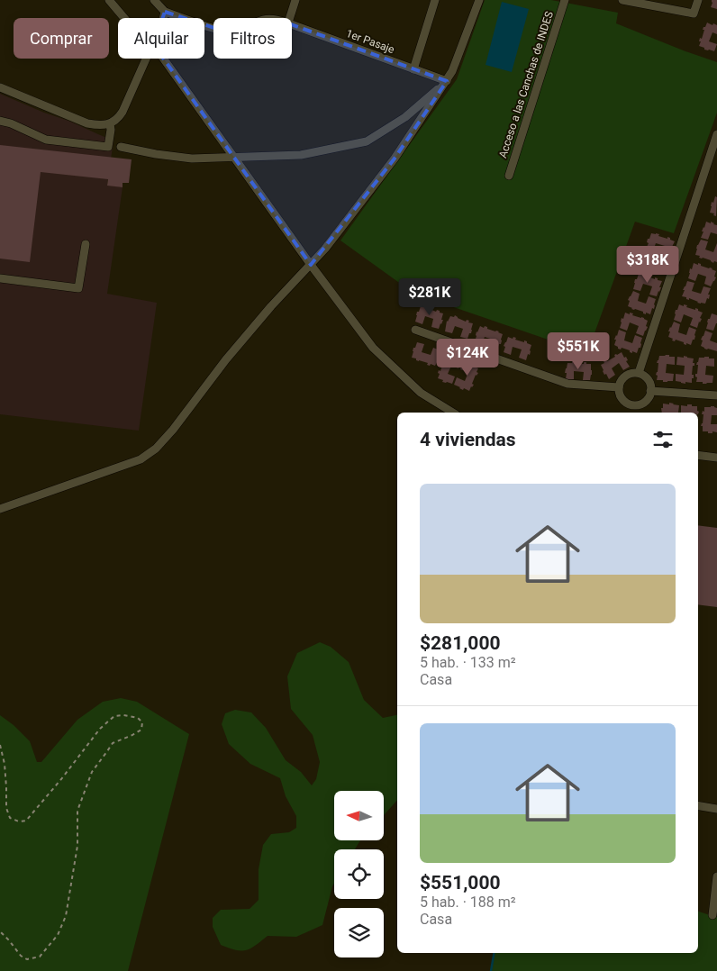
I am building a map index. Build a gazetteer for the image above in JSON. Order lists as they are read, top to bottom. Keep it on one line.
{"streets":{"street":["1er Pasaje","Acceso a las Canchas de INDES"]},"north":"left","page":{"chip":["Comprar","Alquilar","Filtros"],"price":["$318K","$281K","$551K","$124K"],"heading":"4 viviendas","list":[{"name":"$281,000","note":"5 hab. · 133 m² · Casa"},{"name":"$551,000","note":"5 hab. · 188 m² · Casa"}]}}
